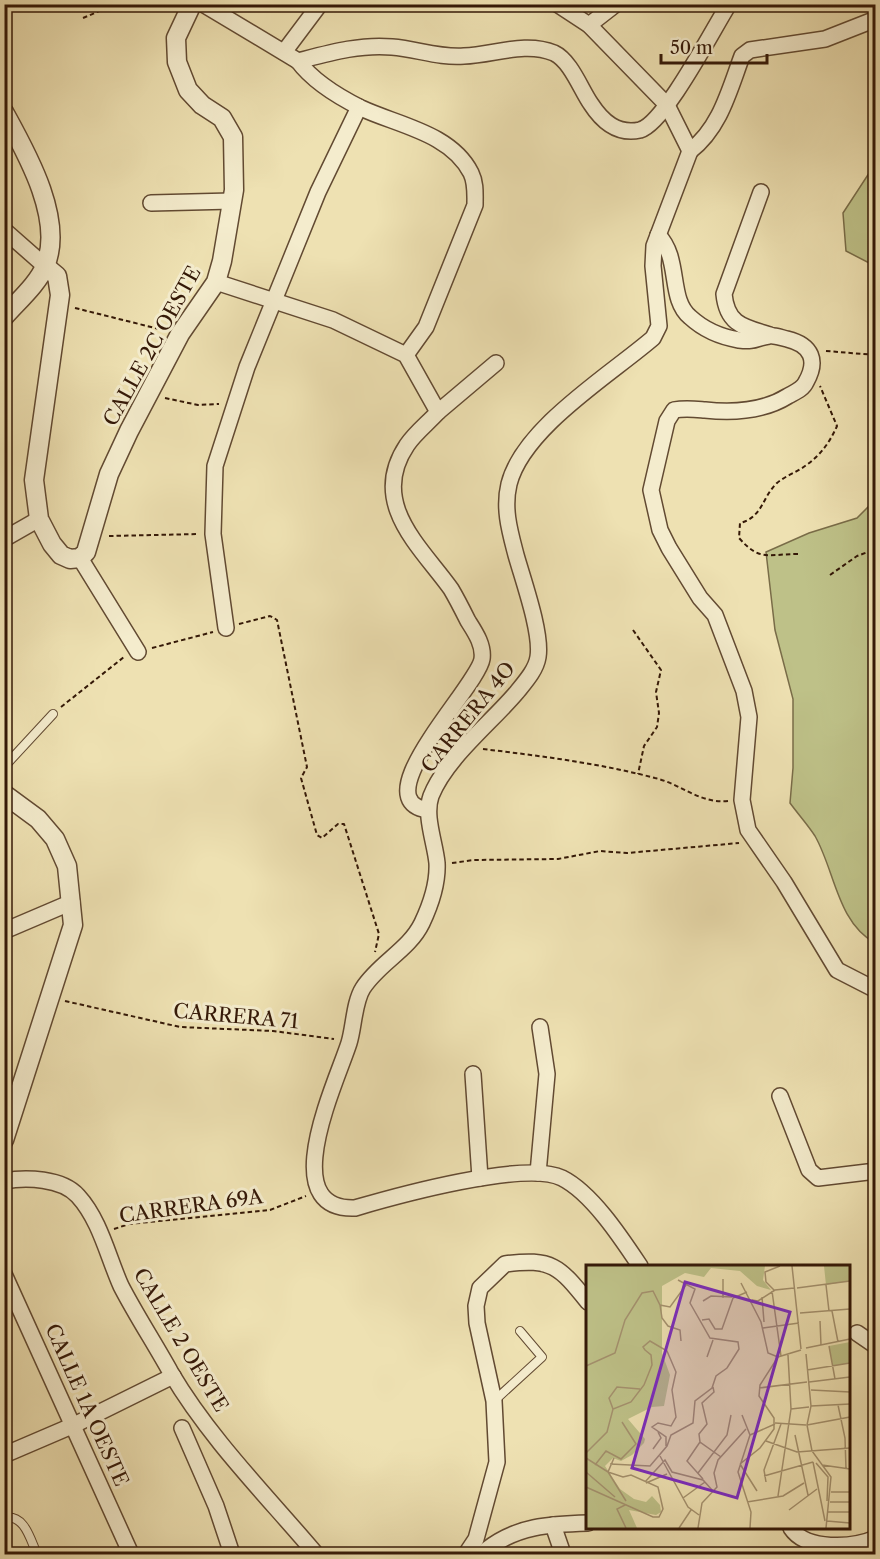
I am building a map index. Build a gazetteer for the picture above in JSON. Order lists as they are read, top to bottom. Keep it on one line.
{"streets":{"street":["CALLE 2C OESTE","CARRERA 4O","CALLE 2 OESTE","CALLE 1A OESTE"],"path":["CARRERA 71","CARRERA 69A"]},"crossings":[["CARRERA 69A","CALLE 2 OESTE"]],"scale_bar":"50 m"}
